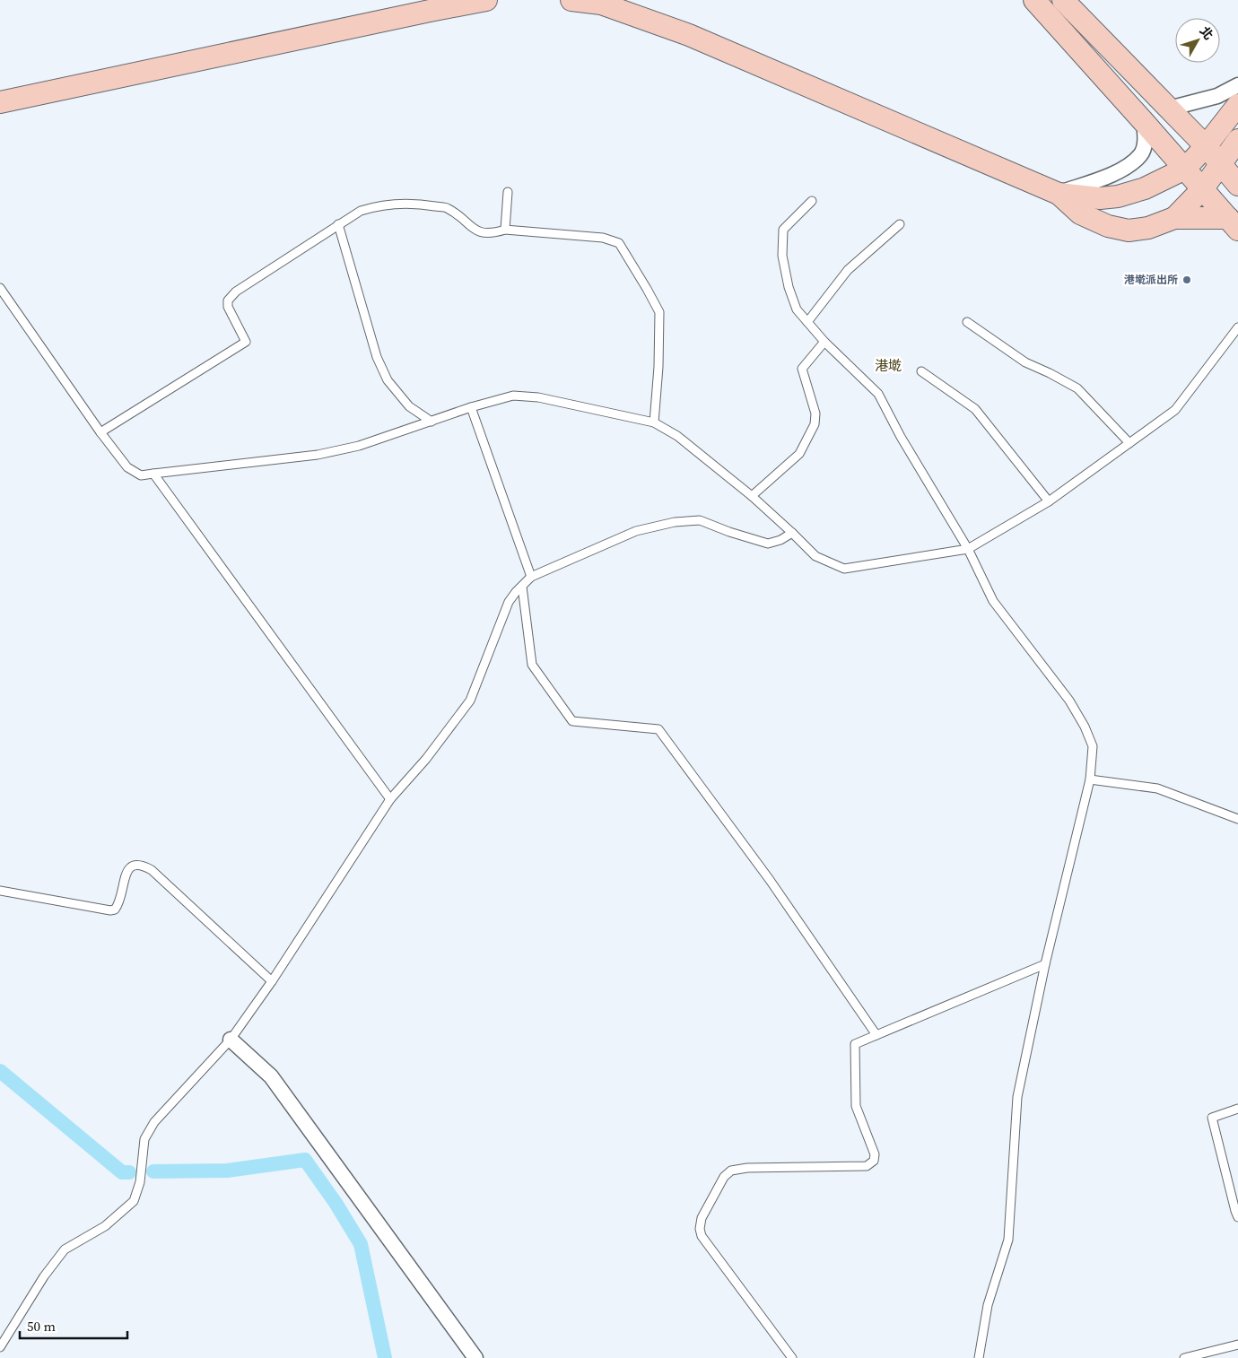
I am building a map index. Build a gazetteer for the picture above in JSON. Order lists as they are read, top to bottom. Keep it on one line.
{"districts":["港墘"],"places":["港墘派出所"],"scale_bar":"50 m","north":"top right"}
